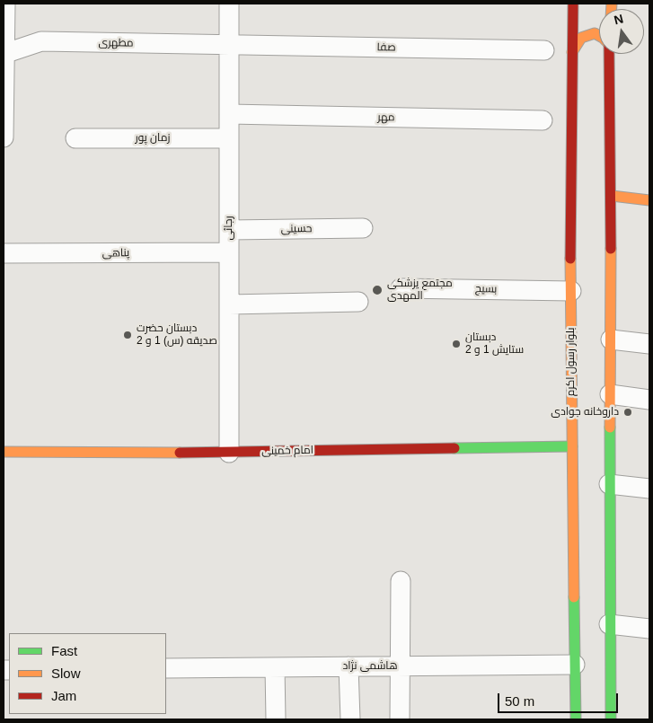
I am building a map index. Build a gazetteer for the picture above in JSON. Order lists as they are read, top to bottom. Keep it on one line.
{"streets":{"main road":["بلوار رسول اکرم","امام خمینی"],"street":["مطهری","صفا","مهر","زمان پور","رجائی","حسینی","پناهی","بسیج","هاشمی نژاد"]},"crossings":[["مطهری","صفا"],["مطهری","رجائی"],["صفا","رجائی"],["مهر","رجائی"],["زمان پور","رجائی"],["رجائی","حسینی"],["رجائی","پناهی"],["رجائی","امام خمینی"],["بسیج","بلوار رسول اکرم"],["بلوار رسول اکرم","امام خمینی"],["بلوار رسول اکرم","هاشمی نژاد"]],"places":["مجتمع پزشکی المهدی","دبستان حضرت صدیقه (س) 1 و 2","دبستان ستایش 1 و 2","داروخانه جوادی"],"legend":["Fast","Slow","Jam"],"scale_bar":"50 m","north":"top"}
